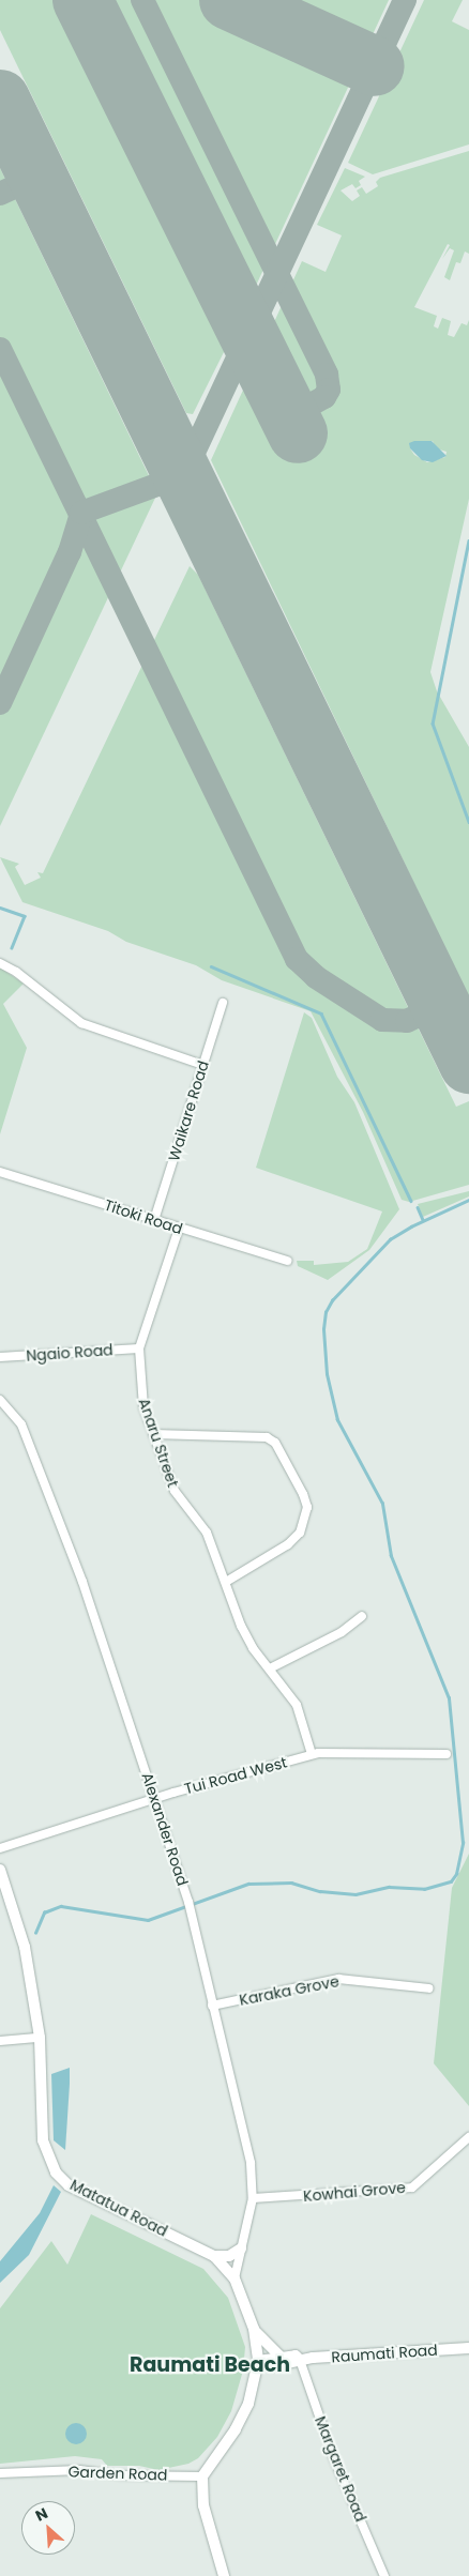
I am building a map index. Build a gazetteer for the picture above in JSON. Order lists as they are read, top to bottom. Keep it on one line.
{"streets":{"main road":["Matatua Road","Raumati Road"],"street":["Waikare Road","Titoki Road","Ngaio Road","Anaru Street","Tui Road West","Alexander Road","Karaka Grove","Kowhai Grove","Margaret Road","Garden Road"]},"crossings":[["Waikare Road","Titoki Road"],["Titoki Road","Anaru Street"],["Ngaio Road","Anaru Street"],["Anaru Street","Tui Road West"],["Tui Road West","Alexander Road"],["Alexander Road","Karaka Grove"],["Alexander Road","Kowhai Grove"],["Alexander Road","Matatua Road"],["Matatua Road","Raumati Road"],["Raumati Road","Margaret Road"]],"districts":["Raumati Beach"],"north":"top left"}
